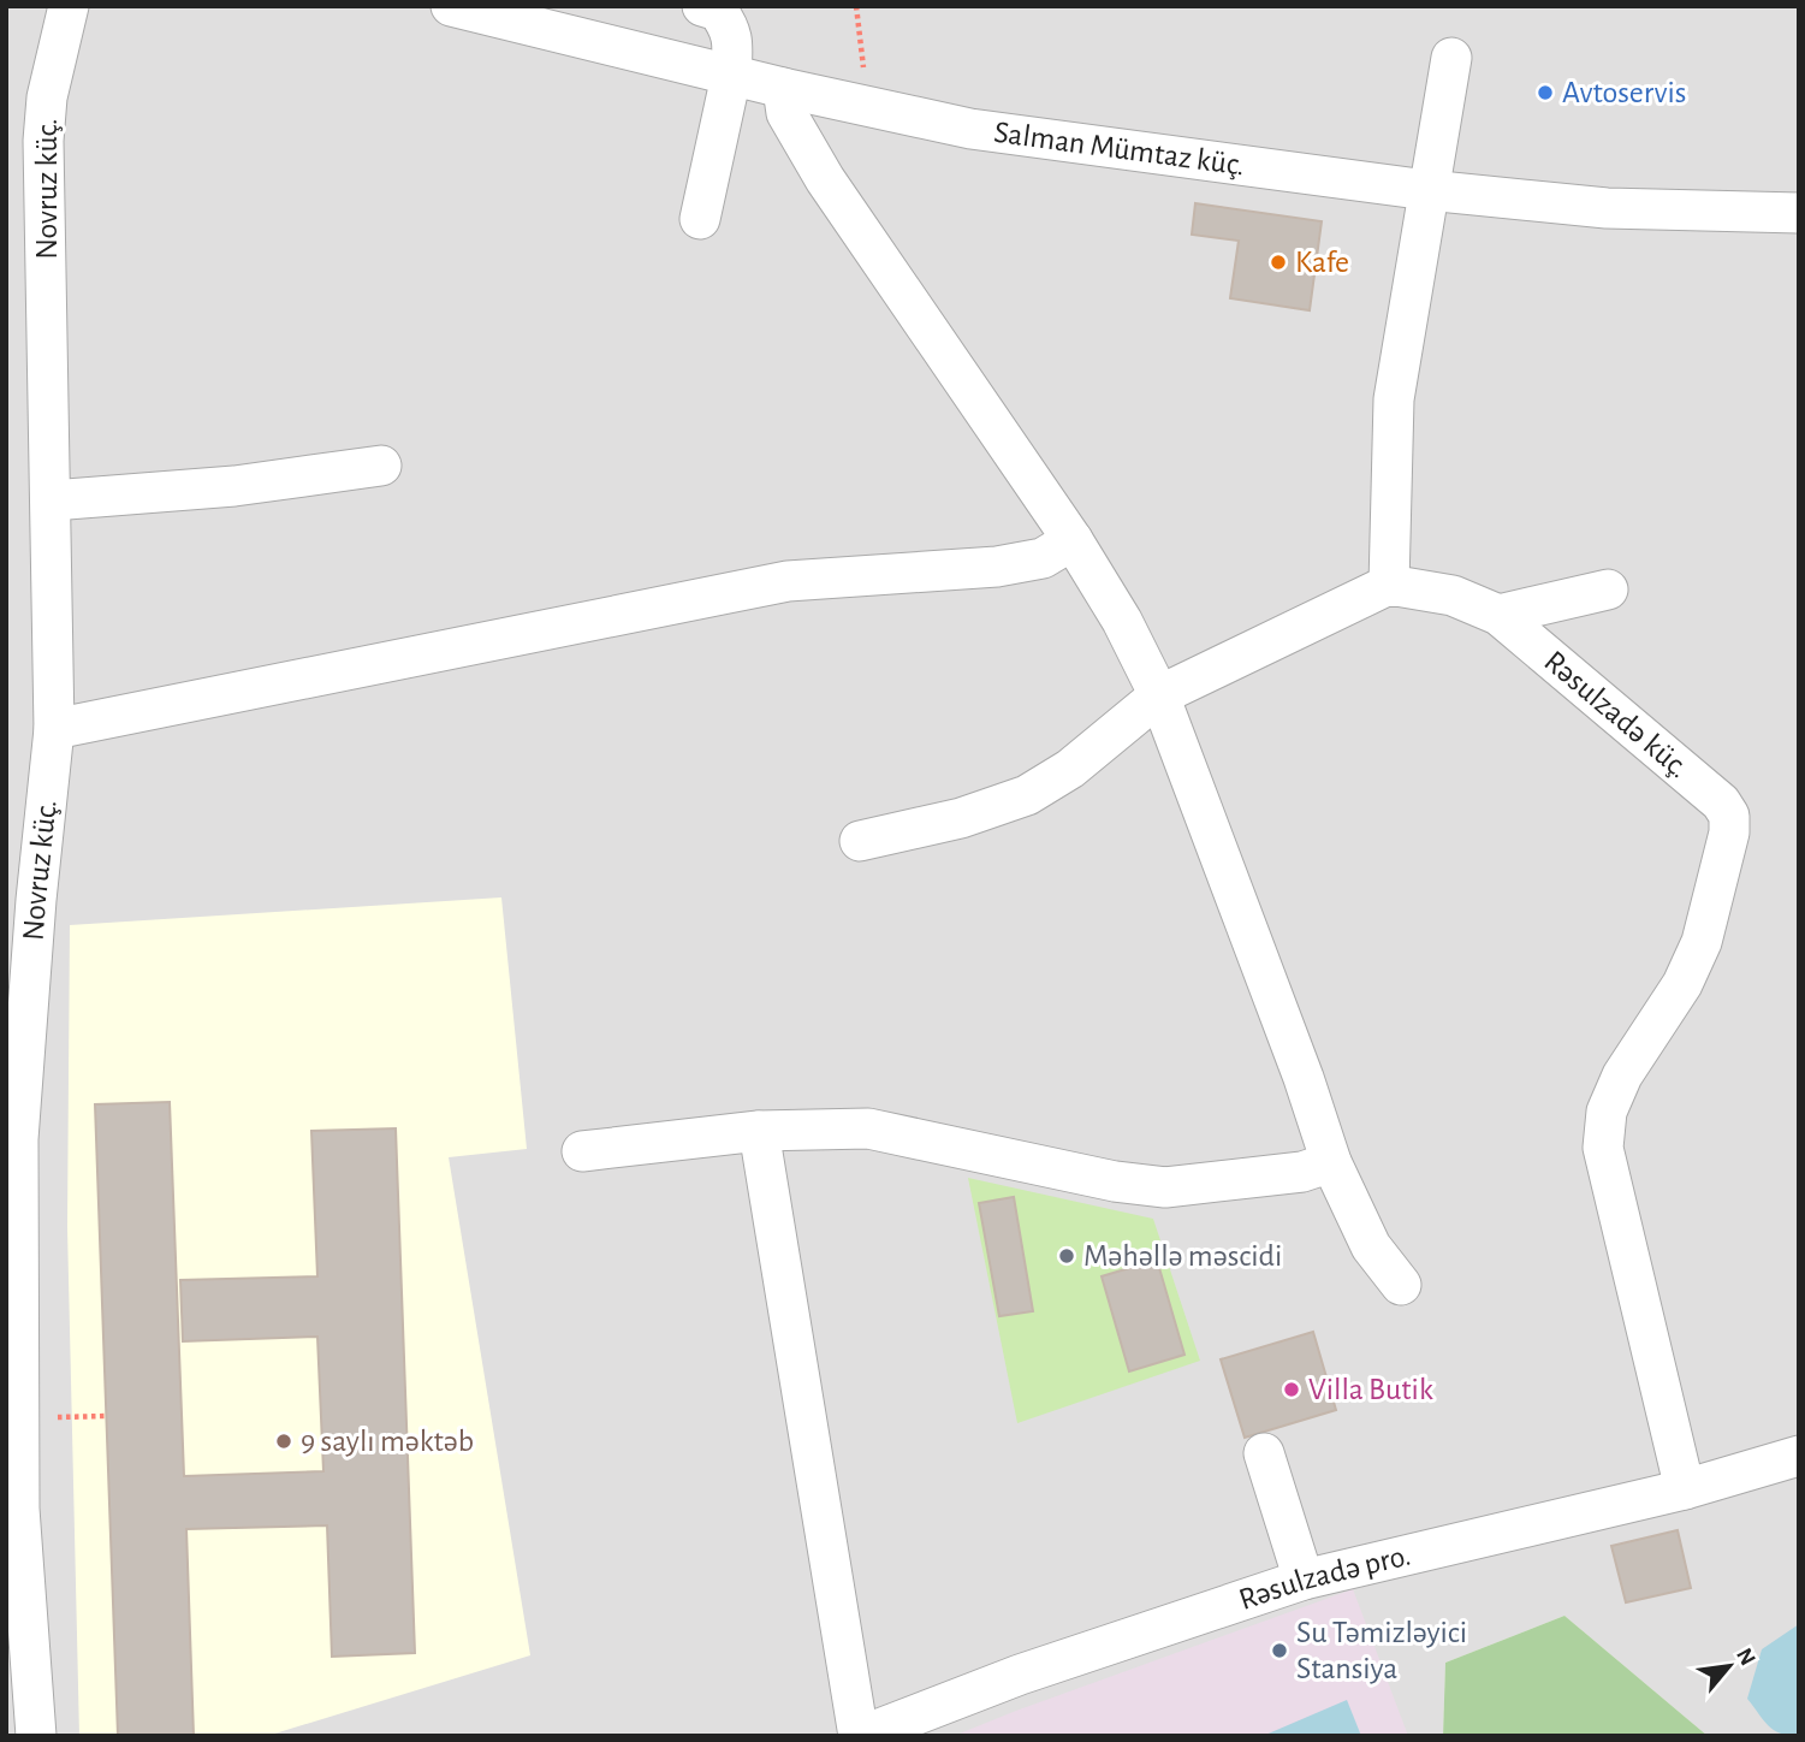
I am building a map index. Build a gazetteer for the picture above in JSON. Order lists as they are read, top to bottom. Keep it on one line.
{"streets":{"street":["Salman Mümtaz küç.","Novruz küç.","Rəsulzadə küç.","Rəsulzadə pro."]},"crossings":[["Rəsulzadə küç.","Rəsulzadə pro."]],"places":["Avtoservis","Kafe","Məhəllə məscidi","Villa Butik","9 saylı məktəb","Su Təmizləyici Stansiya"],"north":"top right"}
